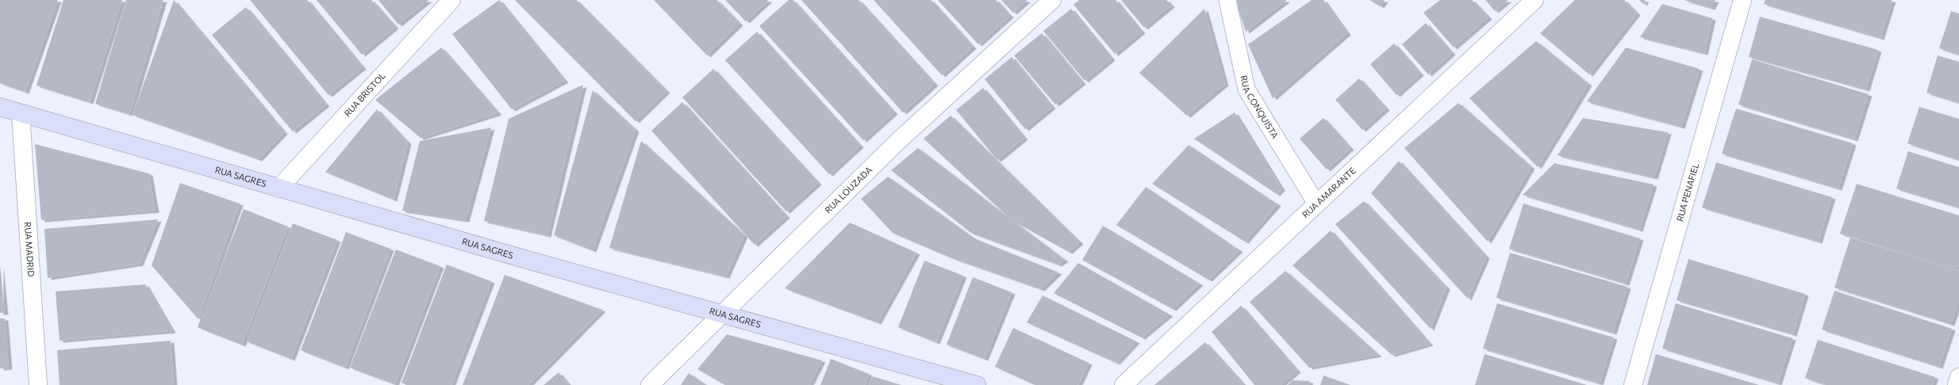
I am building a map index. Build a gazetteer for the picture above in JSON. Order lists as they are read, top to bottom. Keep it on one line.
{"streets":{"street":["RUA BRISTOL","RUA SAGRES","RUA LOUZADA","RUA AMARANTE","RUA PENAFIEL","RUA MADRID"],"lane":["RUA CONQUISTA"]},"crossings":[["RUA BRISTOL","RUA SAGRES"],["RUA CONQUISTA","RUA AMARANTE"],["RUA SAGRES","RUA LOUZADA"],["RUA SAGRES","RUA MADRID"]]}
